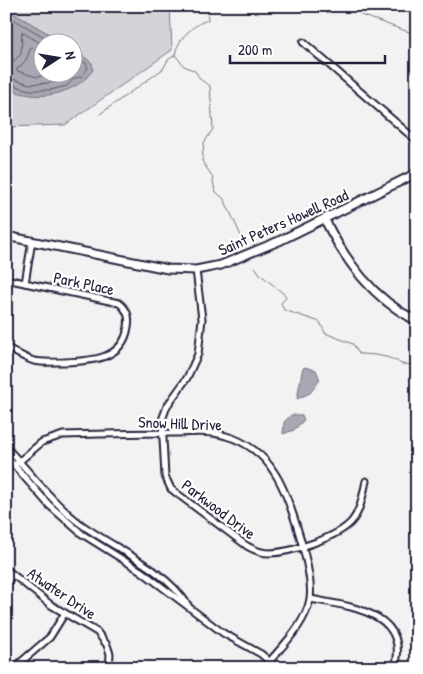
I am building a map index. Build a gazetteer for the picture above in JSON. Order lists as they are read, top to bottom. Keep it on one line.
{"streets":{"main road":["Saint Peters Howell Road"],"street":["Park Place","Snow Hill Drive","Parkwood Drive","Atwater Drive"]},"crossings":[["Saint Peters Howell Road","Parkwood Drive"],["Snow Hill Drive","Parkwood Drive"]],"scale_bar":"200 m","north":"right"}
